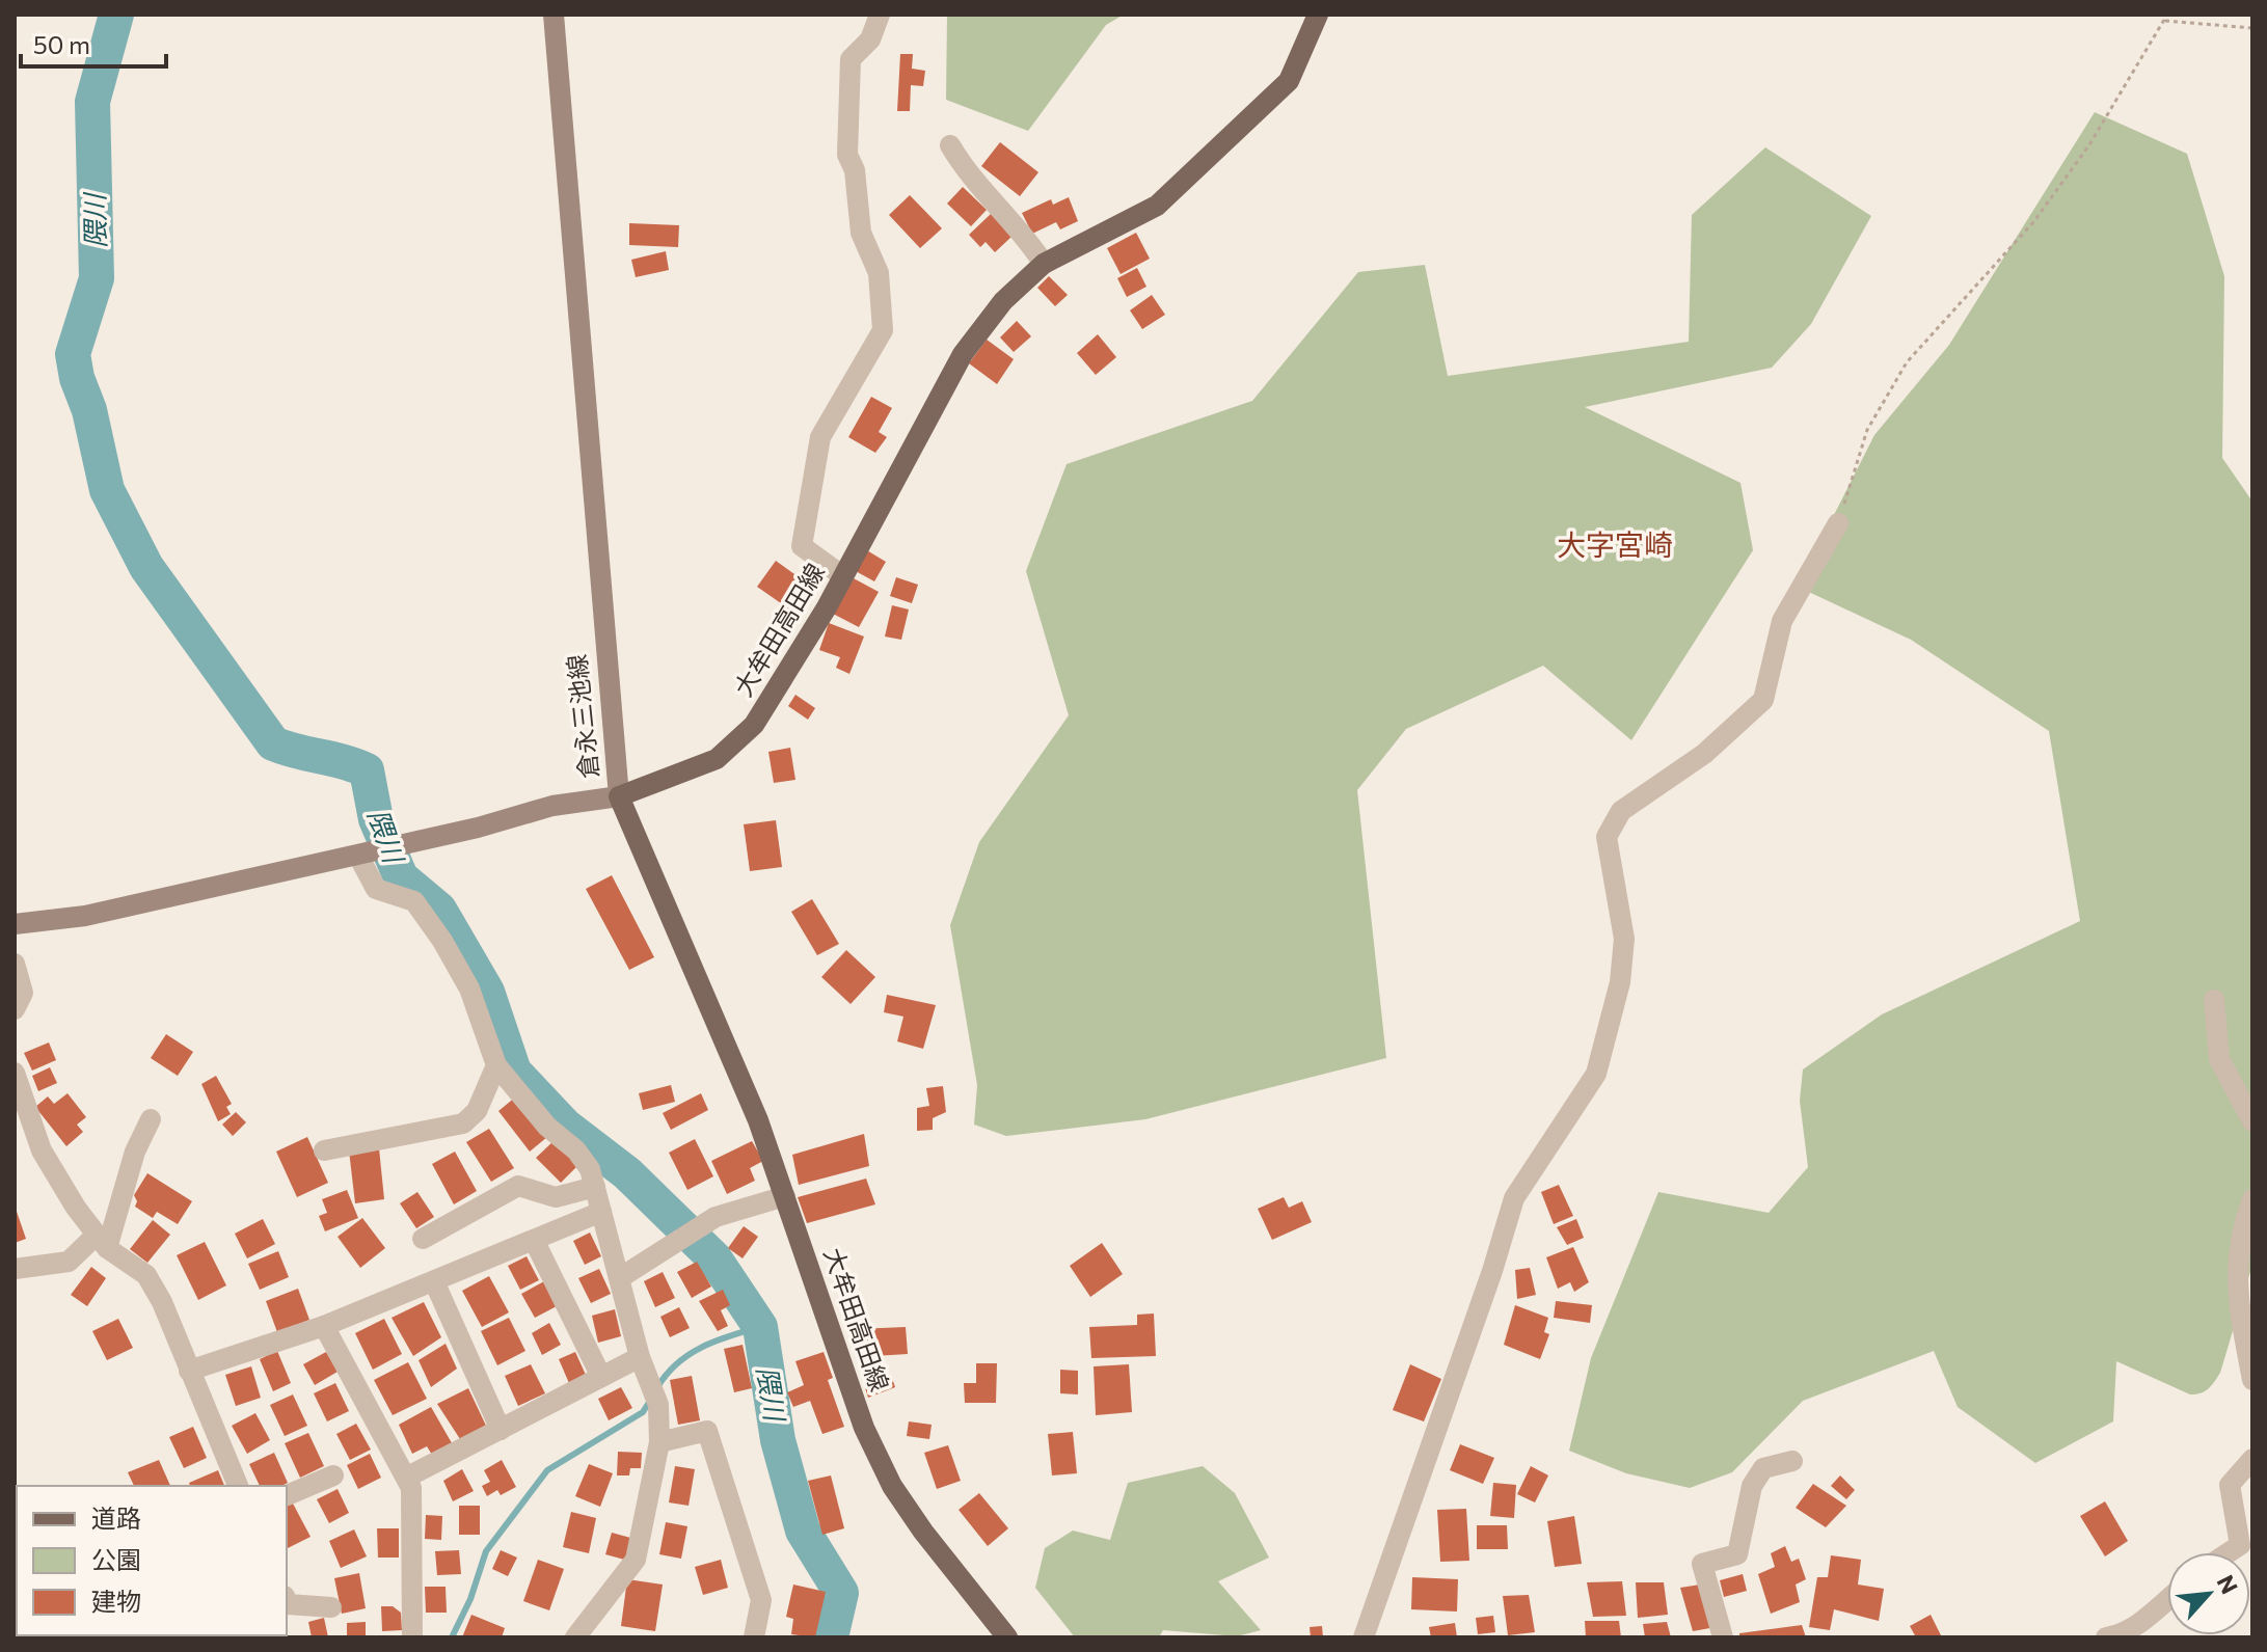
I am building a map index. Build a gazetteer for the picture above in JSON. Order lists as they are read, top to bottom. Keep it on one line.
{"streets":{"main road":["大牟田高田線","倉永三池線"]},"crossings":[["大牟田高田線","倉永三池線"]],"districts":["大字宮崎"],"water":["隈川"],"legend":["道路","公園","建物"],"scale_bar":"50 m","north":"top right"}
